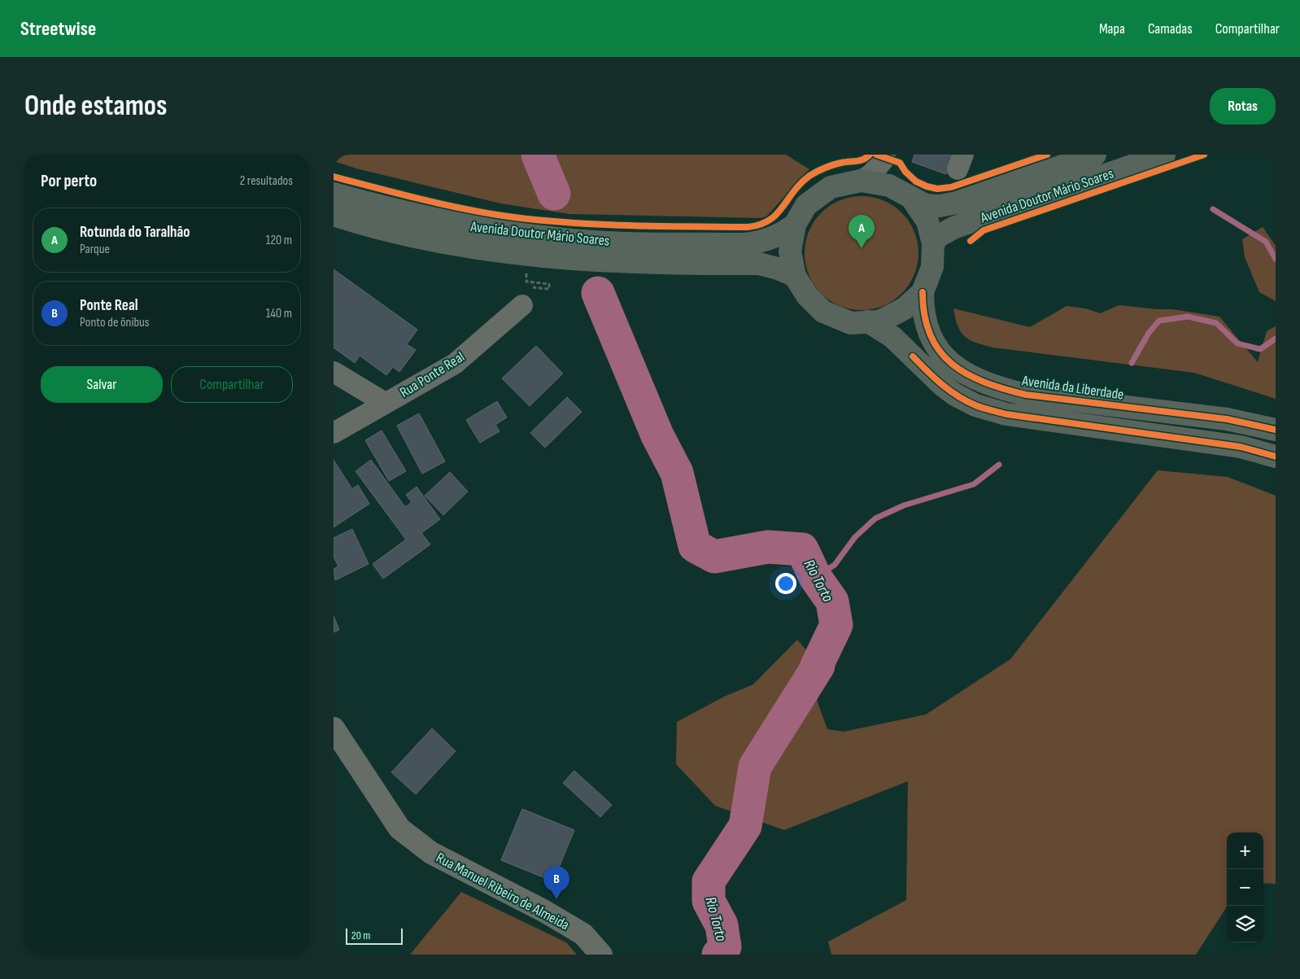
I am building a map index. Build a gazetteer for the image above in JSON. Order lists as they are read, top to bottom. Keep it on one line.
{"streets":{"main road":["Avenida Doutor Mário Soares","Avenida da Liberdade"],"street":["Rua Ponte Real","Rua Manuel Ribeiro de Almeida"]},"crossings":[["Avenida Doutor Mário Soares","Avenida da Liberdade"]],"water":["Rio Torto"],"scale_bar":"20 m","page":{"header":"Streetwise","nav":["Mapa","Camadas","Compartilhar"],"buttons":["Rotas",["Salvar","Compartilhar"]],"title":"Onde estamos","heading":["Por perto","2 resultados"],"list":[{"mark":"A","name":"Rotunda do Taralhão","note":"Parque","value":"120 m"},{"mark":"B","name":"Ponte Real","note":"Ponto de ônibus","value":"140 m"}],"pins":["A","B"],"map_buttons":["+","−"],"scale":"20 m"}}
